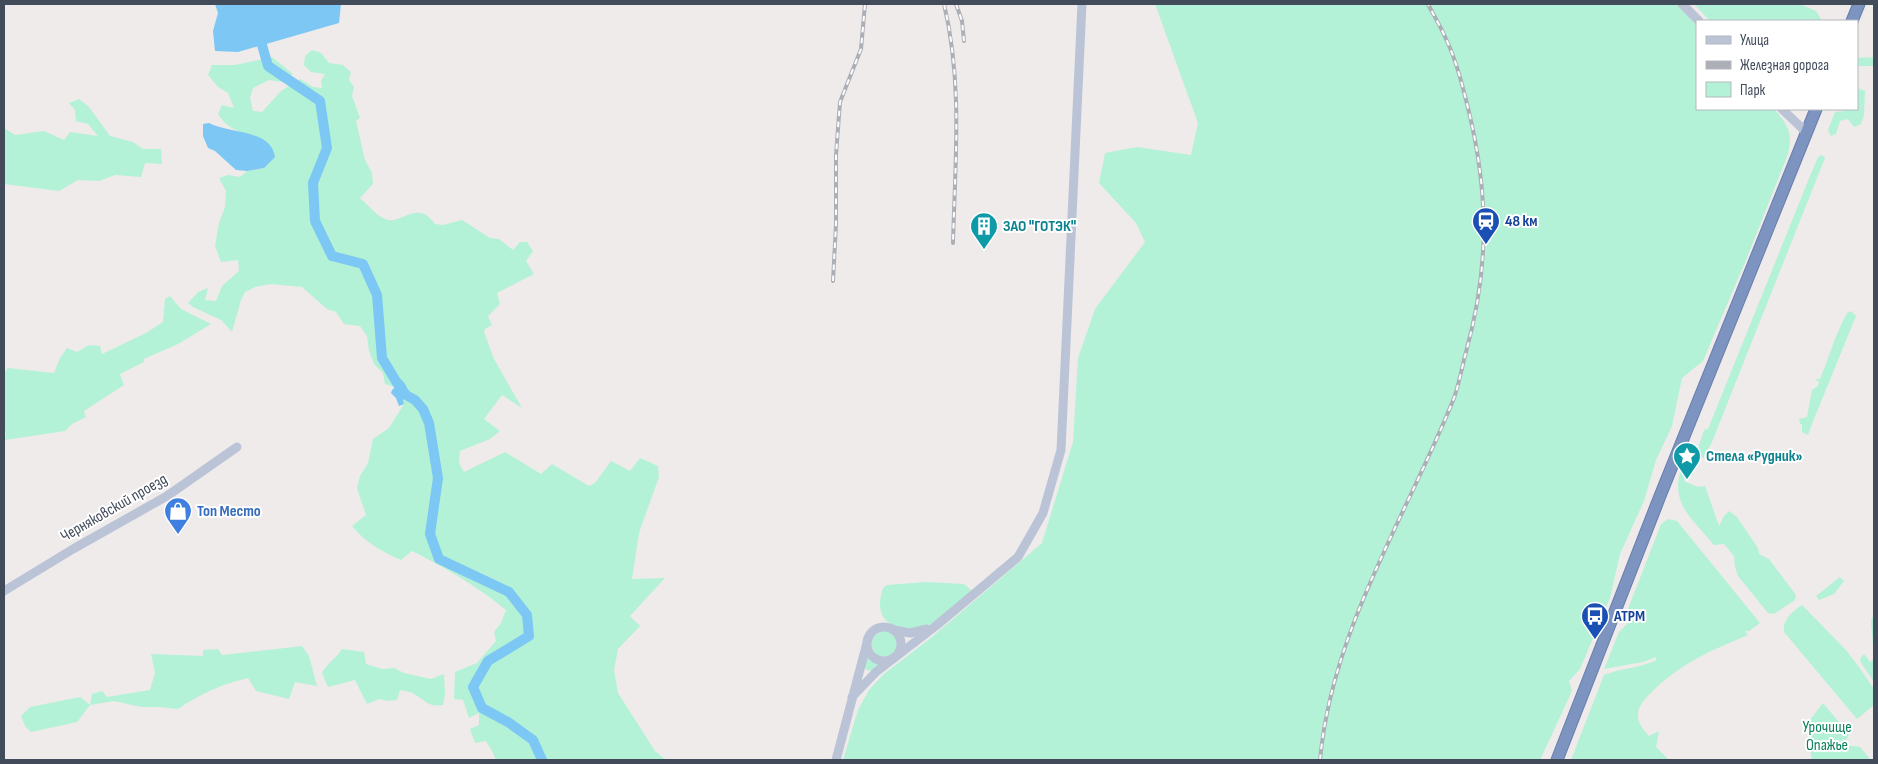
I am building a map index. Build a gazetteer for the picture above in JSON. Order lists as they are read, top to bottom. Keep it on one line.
{"streets":{"street":["Черняковский проезд"]},"parks":["Урочище Опажье"],"places":{"station":["48 км"],"building":["ЗАО \"ГОТЭК\""],"place":["Стела «Рудник»"],"shop":["Топ Место"],"bus stop":["АТРМ"]},"legend":["Улица","Железная дорога","Парк"]}
